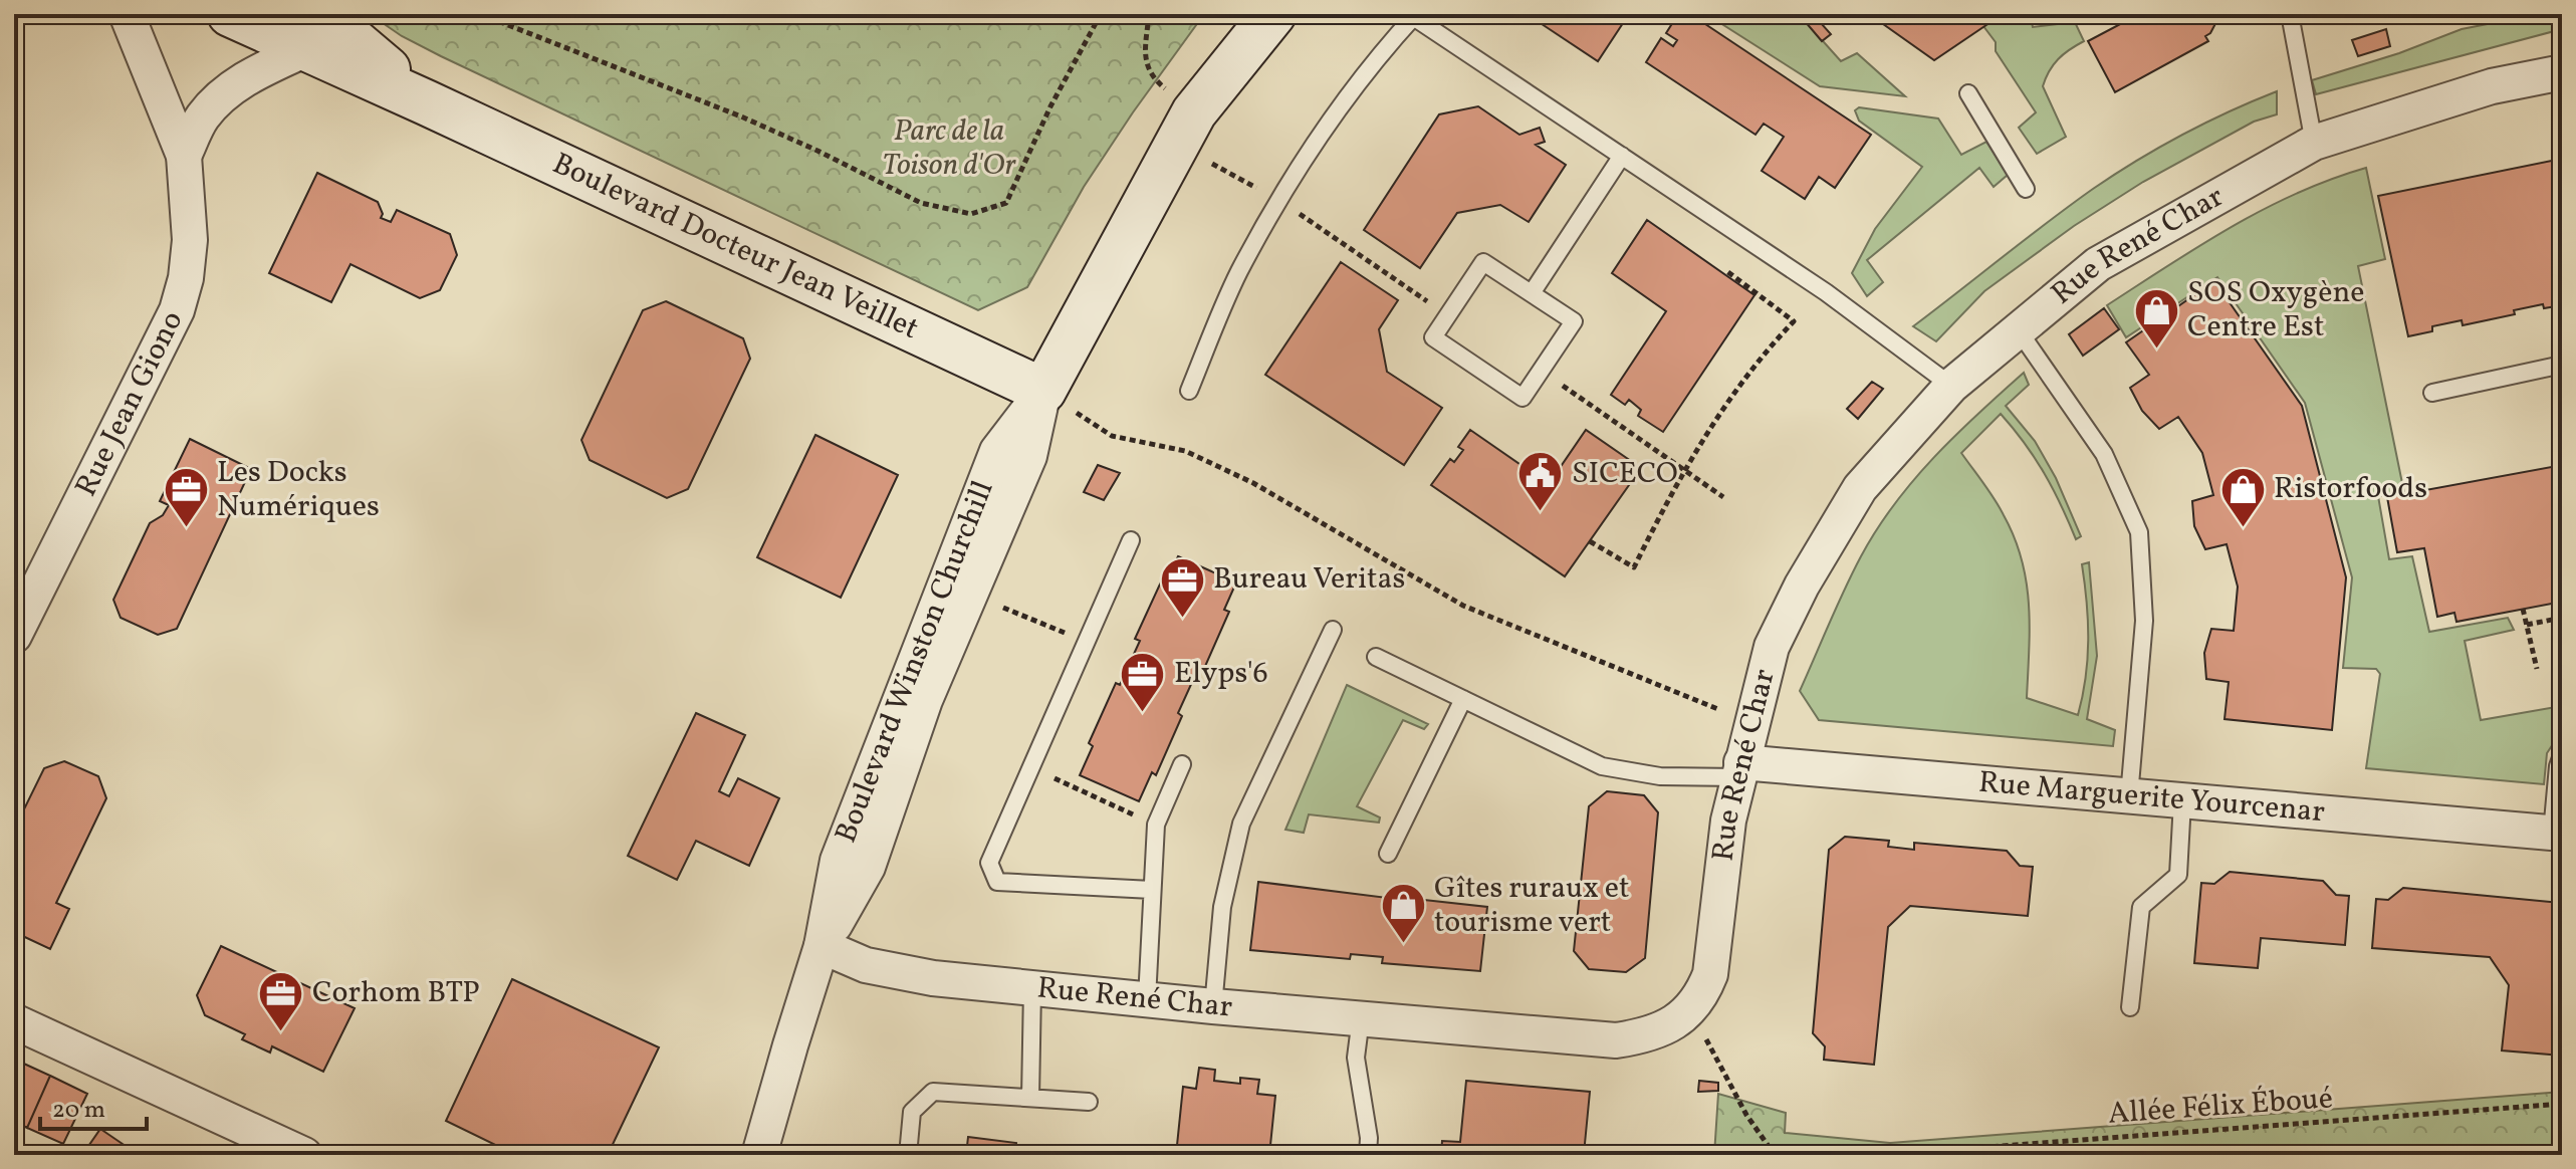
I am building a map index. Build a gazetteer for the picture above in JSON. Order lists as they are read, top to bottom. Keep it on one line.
{"streets":{"street":["Boulevard Docteur Jean Veillet","Rue René Char","Rue Jean Giono","Boulevard Winston Churchill","Rue Marguerite Yourcenar"],"path":["Allée Félix Éboué"]},"crossings":[["Boulevard Docteur Jean Veillet","Rue Jean Giono"],["Boulevard Docteur Jean Veillet","Boulevard Winston Churchill"],["Rue René Char","Boulevard Winston Churchill"],["Rue René Char","Rue Marguerite Yourcenar"]],"parks":["Parc de la Toison d'Or"],"places":{"shop":["SOS Oxygène Centre Est","Ristorfoods","Gîtes ruraux et tourisme vert"],"public building":["SICECO"],"office":["Les Docks Numériques","Bureau Veritas","Elyps'6","Corhom BTP"]},"scale_bar":"20 m"}
